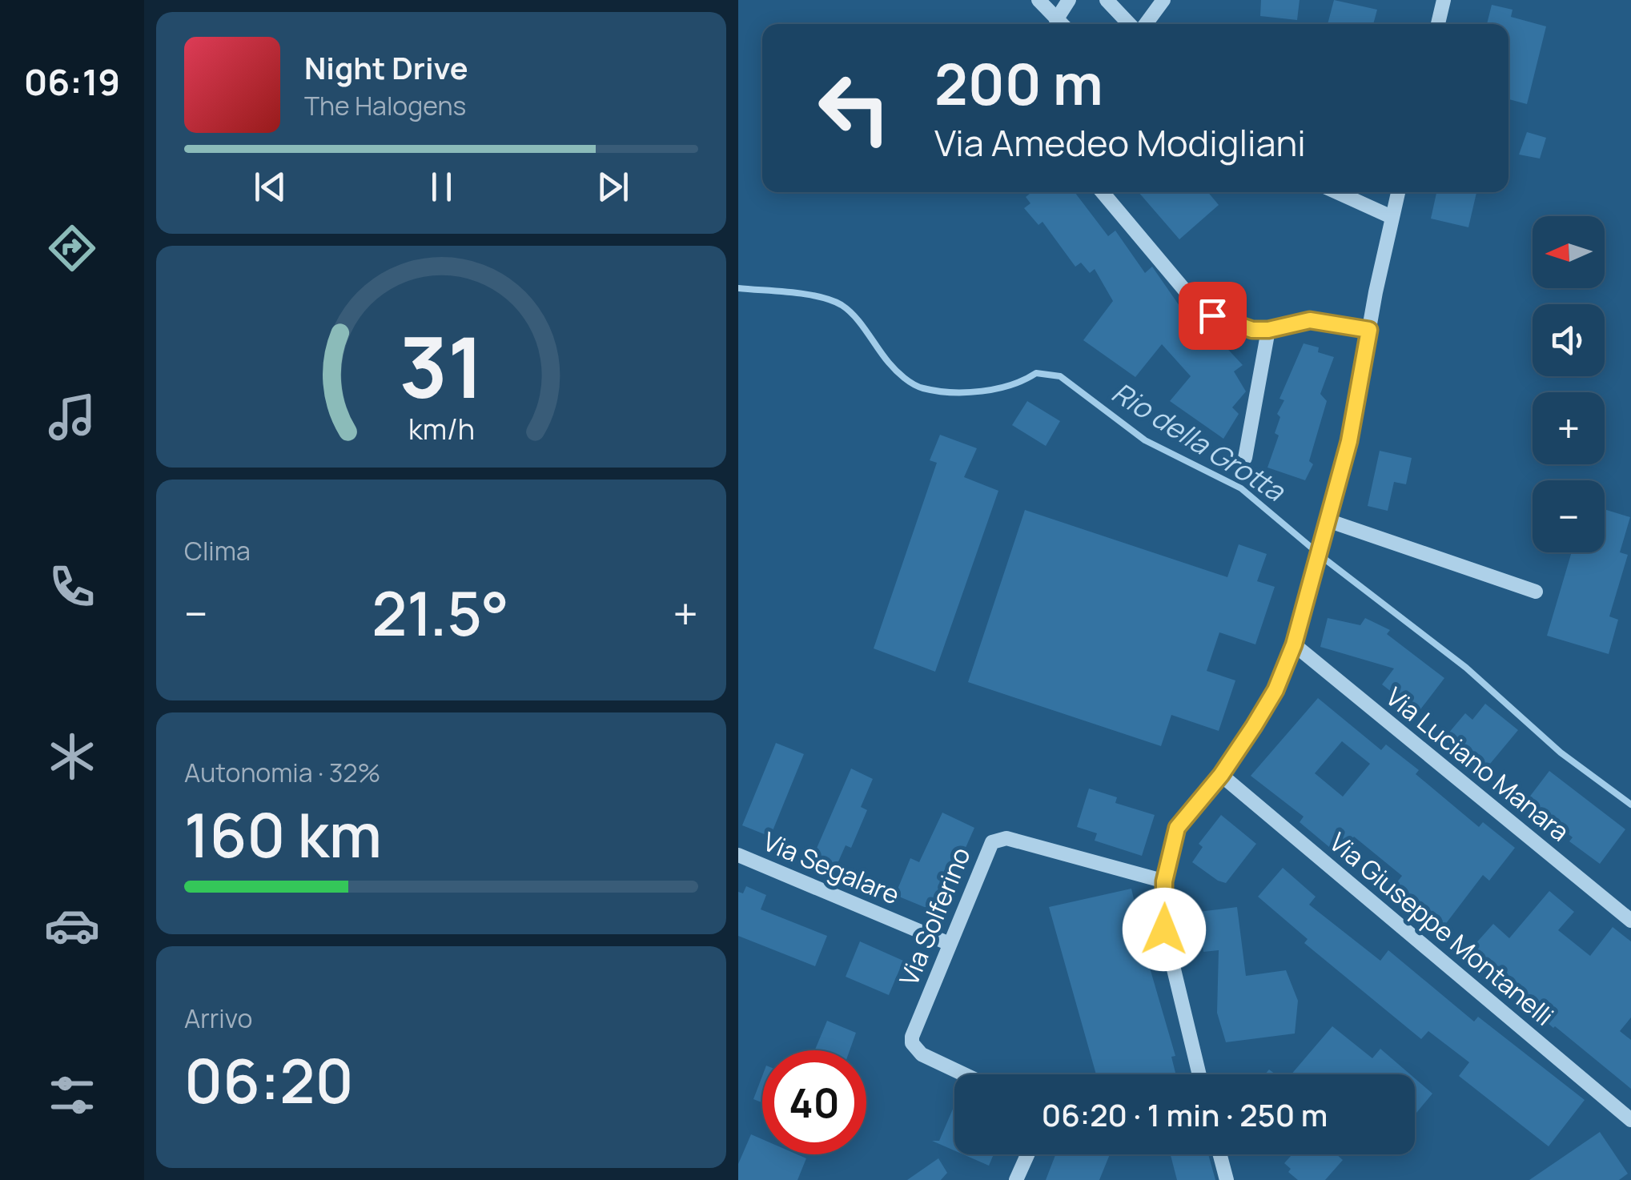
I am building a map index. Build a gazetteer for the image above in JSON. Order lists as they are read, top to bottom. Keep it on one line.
{"streets":{"street":["Via Luciano Manara","Via Segalare","Via Solferino","Via Giuseppe Montanelli"]},"crossings":[["Via Segalare","Via Solferino"]],"water":["Rio della Grotta"],"north":"left","page":{"tabs":"06:19","turn":["200 m","Via Amedeo Modigliani"],"song":["Night Drive","The Halogens"],"map_buttons":["+","−"],"tile":["Clima",["Autonomia · 32%","160 km"],["Arrivo","06:20"]],"heat":["−","21.5°","+"],"limit":"40","trip":"06:20 · 1 min · 250 m","gauge":["31","km/h"]}}
